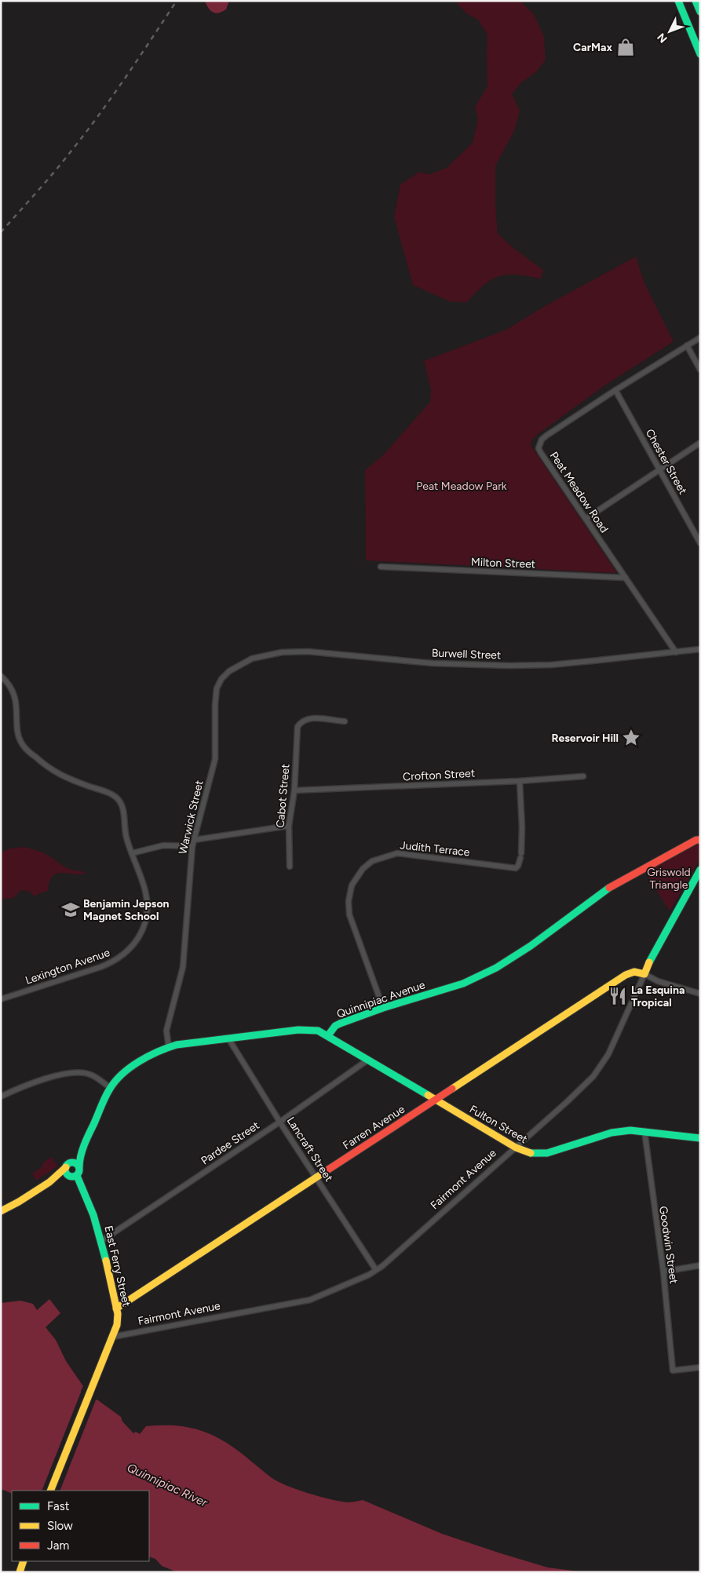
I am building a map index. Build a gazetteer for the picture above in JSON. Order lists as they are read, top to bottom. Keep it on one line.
{"streets":{"main road":["Quinnipiac Avenue","Fulton Street","Farren Avenue","Fairmont Avenue","East Ferry Street"],"street":["Chester Street","Peat Meadow Road","Milton Street","Burwell Street","Crofton Street","Cabot Street","Warwick Street","Judith Terrace","Lexington Avenue","Pardee Street","Lancraft Street","Goodwin Street"]},"crossings":[["Chester Street","Peat Meadow Road"],["Peat Meadow Road","Milton Street"],["Peat Meadow Road","Burwell Street"],["Burwell Street","Warwick Street"],["Crofton Street","Cabot Street"],["Crofton Street","Judith Terrace"],["Judith Terrace","Quinnipiac Avenue"],["Quinnipiac Avenue","Fulton Street"],["Fulton Street","Farren Avenue"],["Fulton Street","Pardee Street"],["Fulton Street","Fairmont Avenue"],["Fulton Street","Goodwin Street"],["Farren Avenue","Lancraft Street"],["Farren Avenue","Fairmont Avenue"],["Farren Avenue","East Ferry Street"],["Pardee Street","Lancraft Street"],["Pardee Street","East Ferry Street"],["Lancraft Street","Fairmont Avenue"],["Fairmont Avenue","East Ferry Street"]],"water":["Quinnipiac River"],"parks":["Peat Meadow Park","Griswold Triangle"],"places":{"shop":["CarMax"],"place":["Reservoir Hill"],"school or university":["Benjamin Jepson Magnet School"],"restaurant":["La Esquina Tropical"]},"legend":["Fast","Slow","Jam"],"north":"bottom left"}
